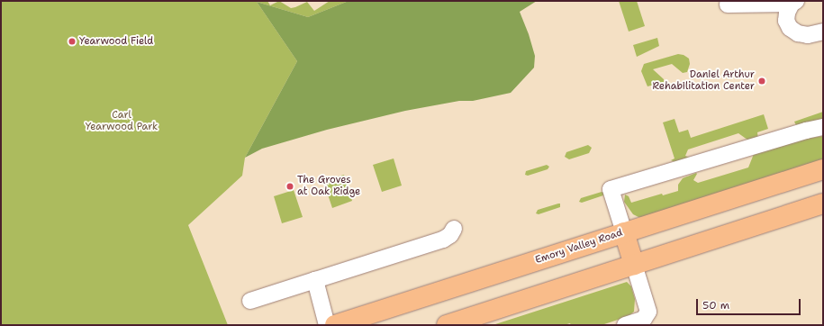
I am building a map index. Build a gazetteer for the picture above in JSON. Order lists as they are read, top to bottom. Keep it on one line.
{"streets":{"main road":["Emory Valley Road"]},"parks":["Carl Yearwood Park"],"places":["Yearwood Field","Daniel Arthur Rehabilitation Center","The Groves at Oak Ridge"],"scale_bar":"50 m"}
